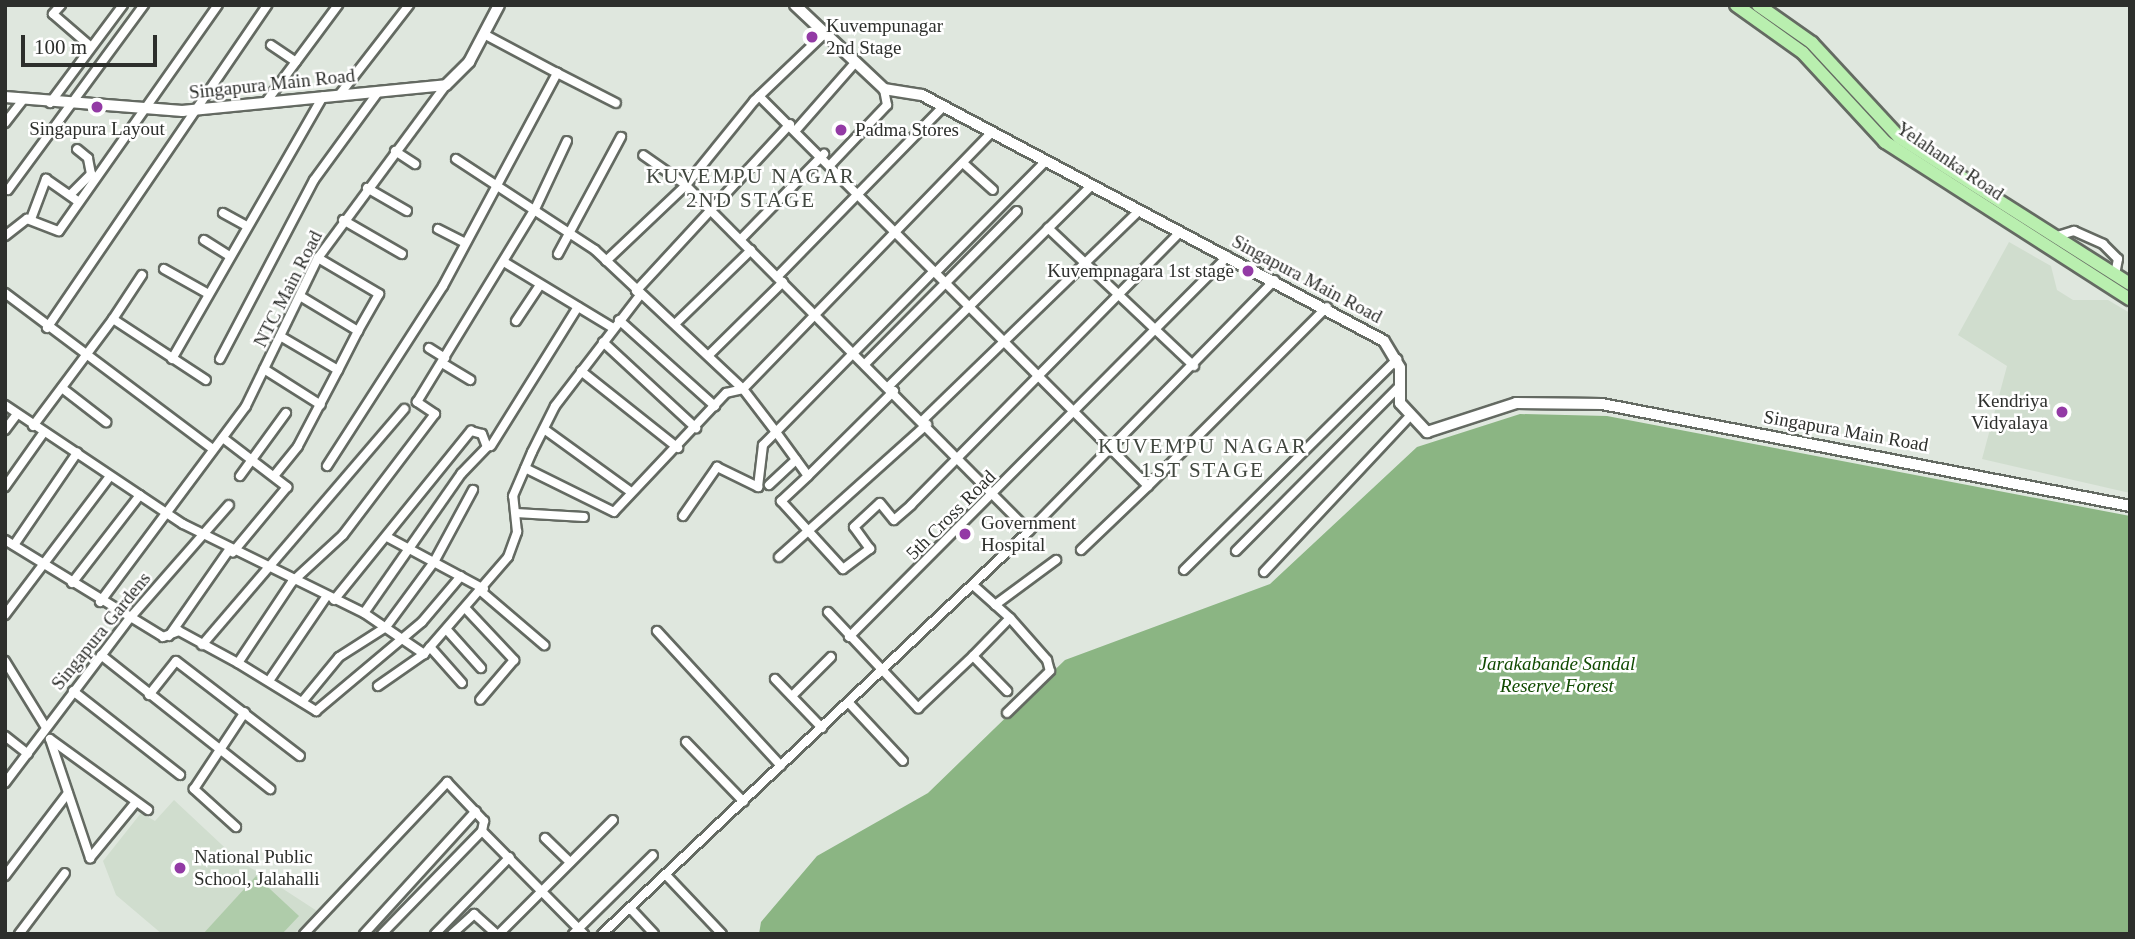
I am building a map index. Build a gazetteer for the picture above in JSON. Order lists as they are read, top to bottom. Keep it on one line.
{"streets":{"main road":["Yelahanka Road"],"street":["Singapura Main Road","NTC Main Road","5th Cross Road","Singapura Gardens"]},"crossings":[["Singapura Main Road","NTC Main Road"],["Singapura Main Road","5th Cross Road"]],"districts":["KUVEMPU NAGAR 2ND STAGE","KUVEMPU NAGAR 1ST STAGE"],"parks":["Jarakabande Sandal Reserve Forest"],"places":["Kuvempunagar 2nd Stage","Singapura Layout","Padma Stores","Kuvempnagara 1st stage","Kendriya Vidyalaya","Government Hospital","National Public School, Jalahalli"],"scale_bar":"100 m"}
